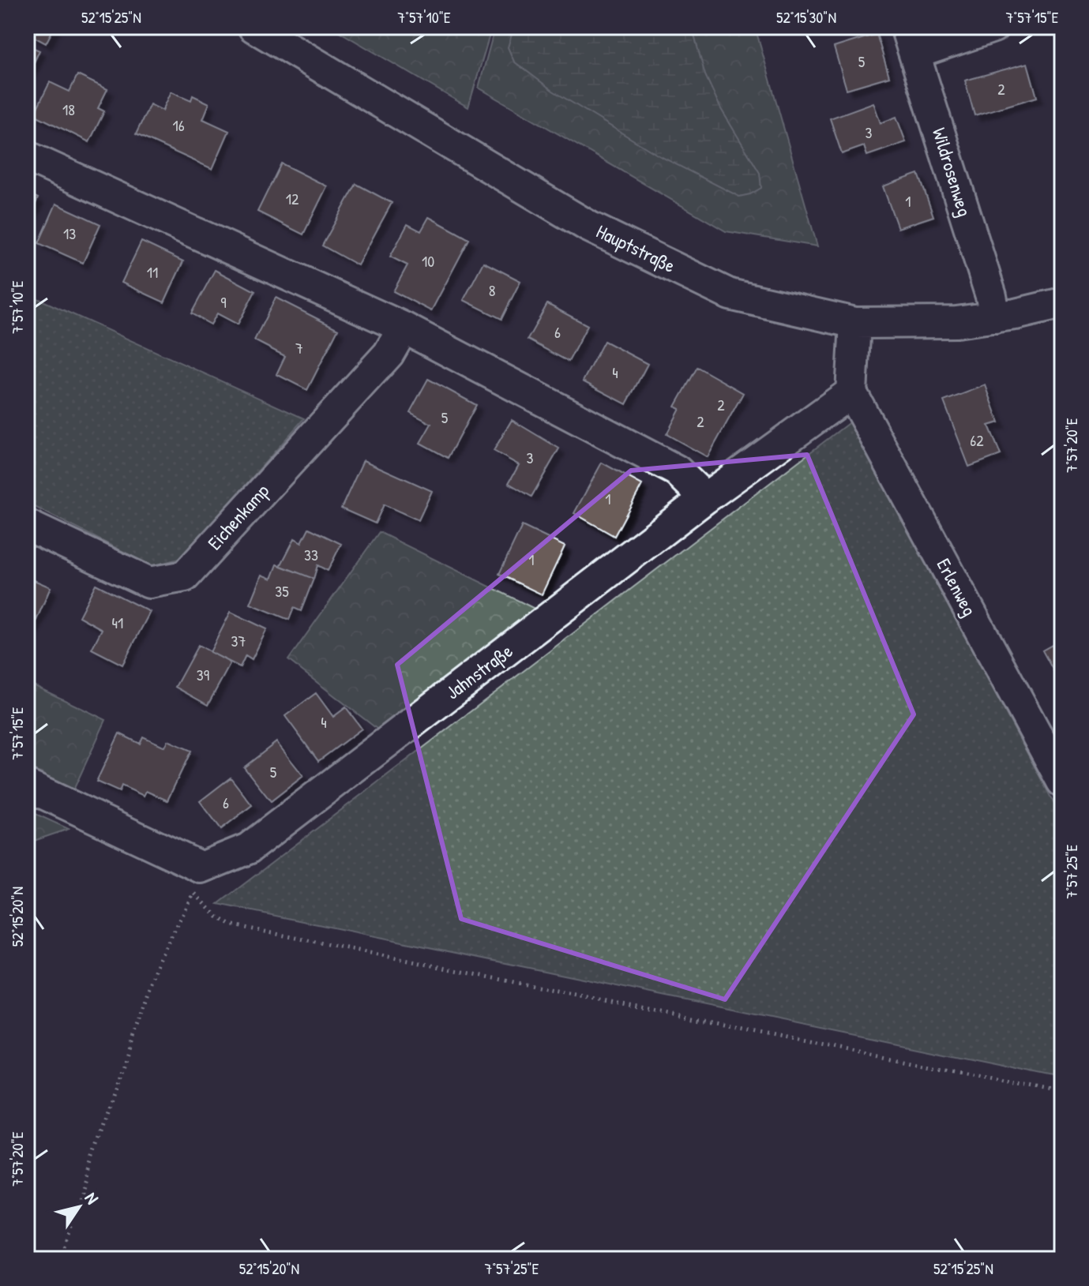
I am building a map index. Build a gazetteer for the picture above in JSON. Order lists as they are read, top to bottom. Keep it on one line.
{"streets":{"street":["Wildrosenweg","Hauptstraße","Eichenkamp","Erlenweg","Jahnstraße"]},"crossings":[["Wildrosenweg","Hauptstraße"],["Erlenweg","Jahnstraße"]],"house_numbers":["5","2","18","16","3","12","1","13","10","11","8","9","6","7","4","2","5","2","62","3","1","33","1","35","41","37","39","4","5","6"],"north":"top right","coordinates":["52°15'25\"N","7°57'10\"E","52°15'30\"N","7°57'15\"E","7°57'20\"E","7°57'25\"E","52°15'20\"N"]}
